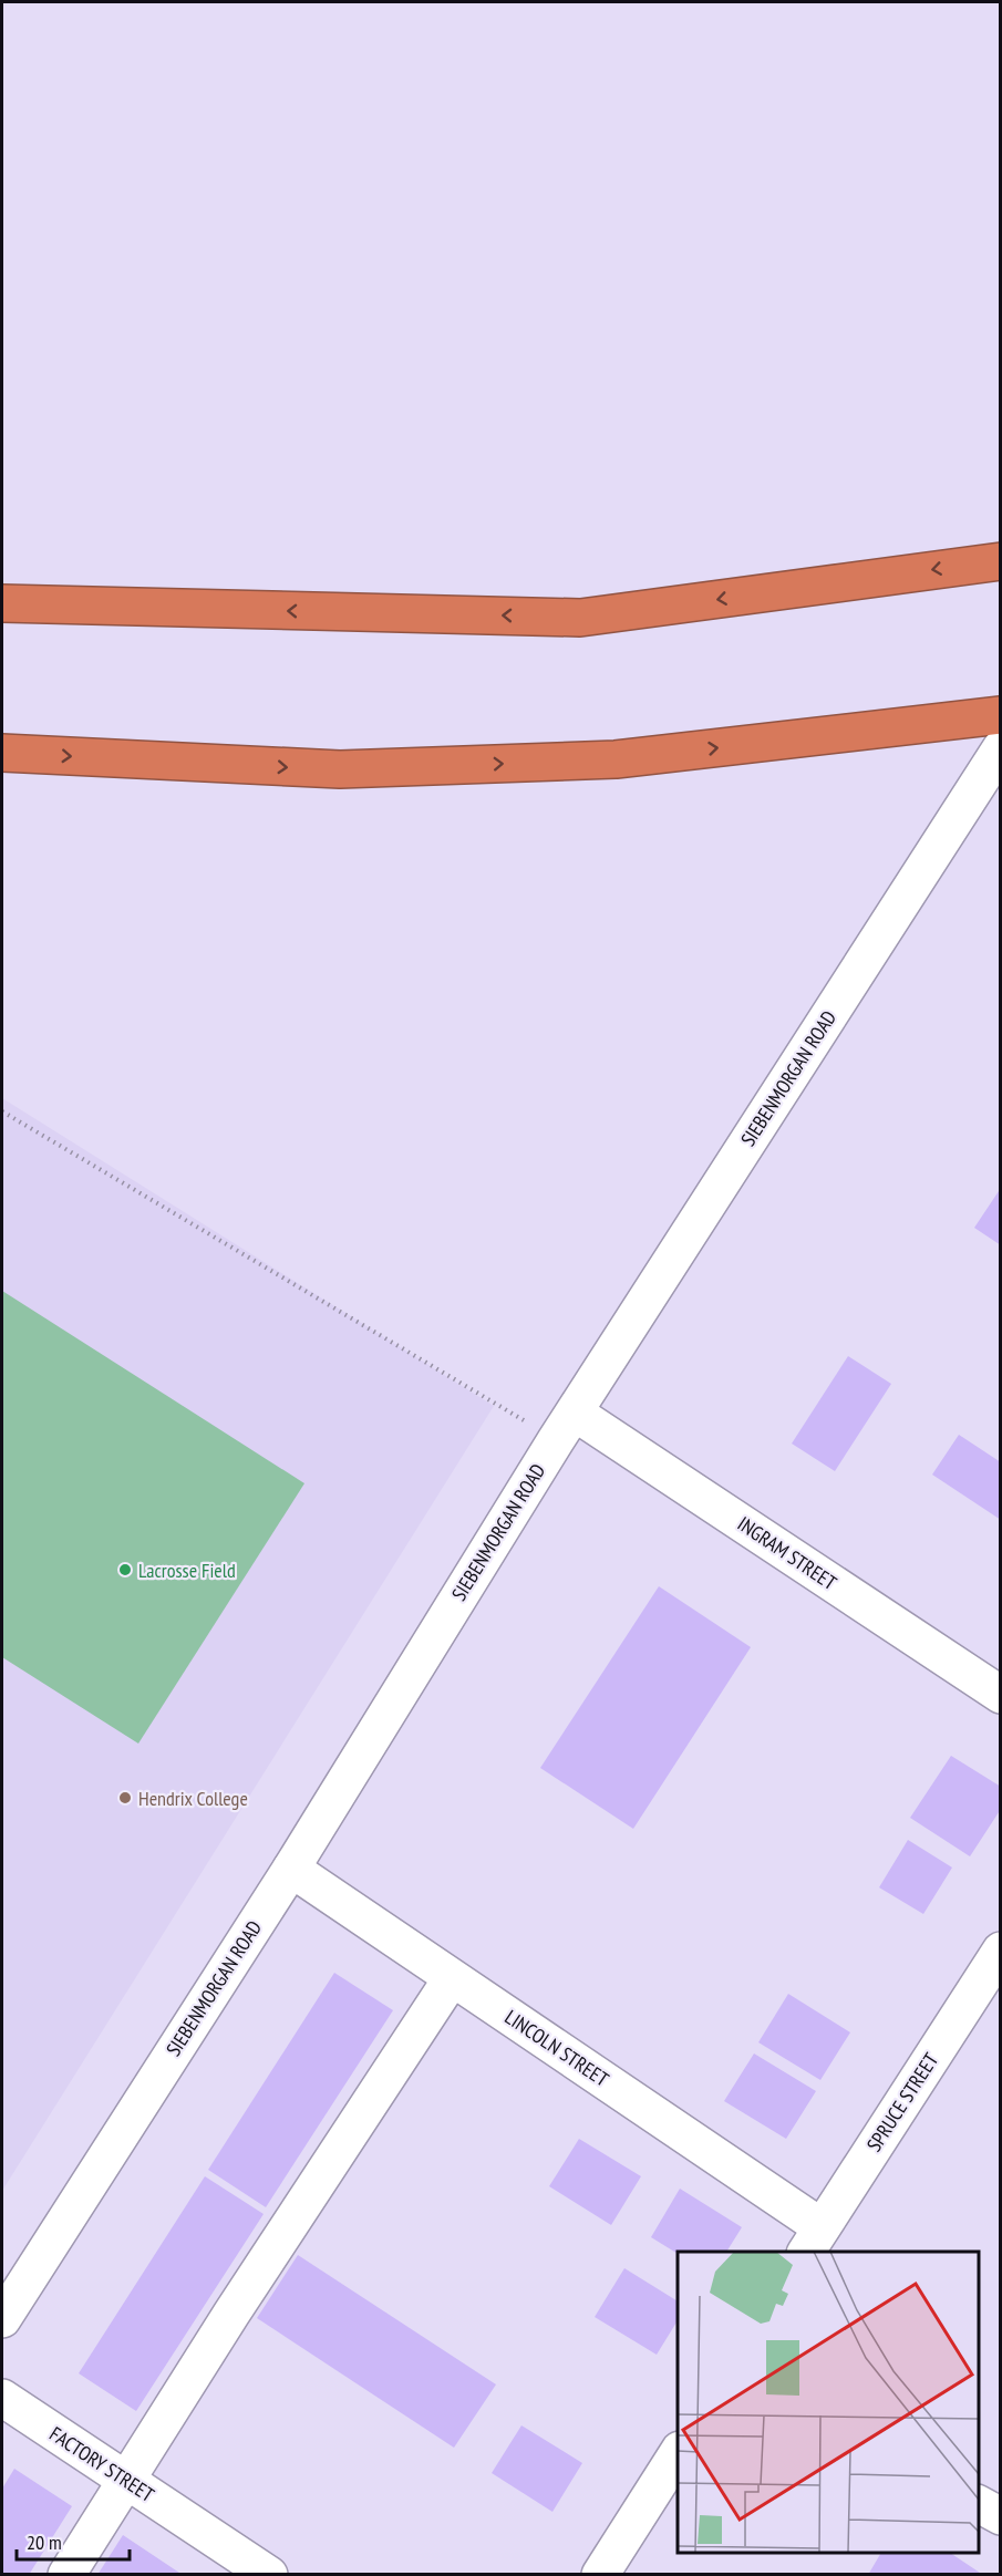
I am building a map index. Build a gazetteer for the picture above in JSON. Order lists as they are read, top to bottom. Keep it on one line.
{"streets":{"street":["SIEBENMORGAN ROAD","INGRAM STREET","LINCOLN STREET","SPRUCE STREET","FACTORY STREET"]},"crossings":[["SIEBENMORGAN ROAD","INGRAM STREET"],["SIEBENMORGAN ROAD","LINCOLN STREET"],["LINCOLN STREET","SPRUCE STREET"]],"places":["Lacrosse Field","Hendrix College"],"scale_bar":"20 m"}
